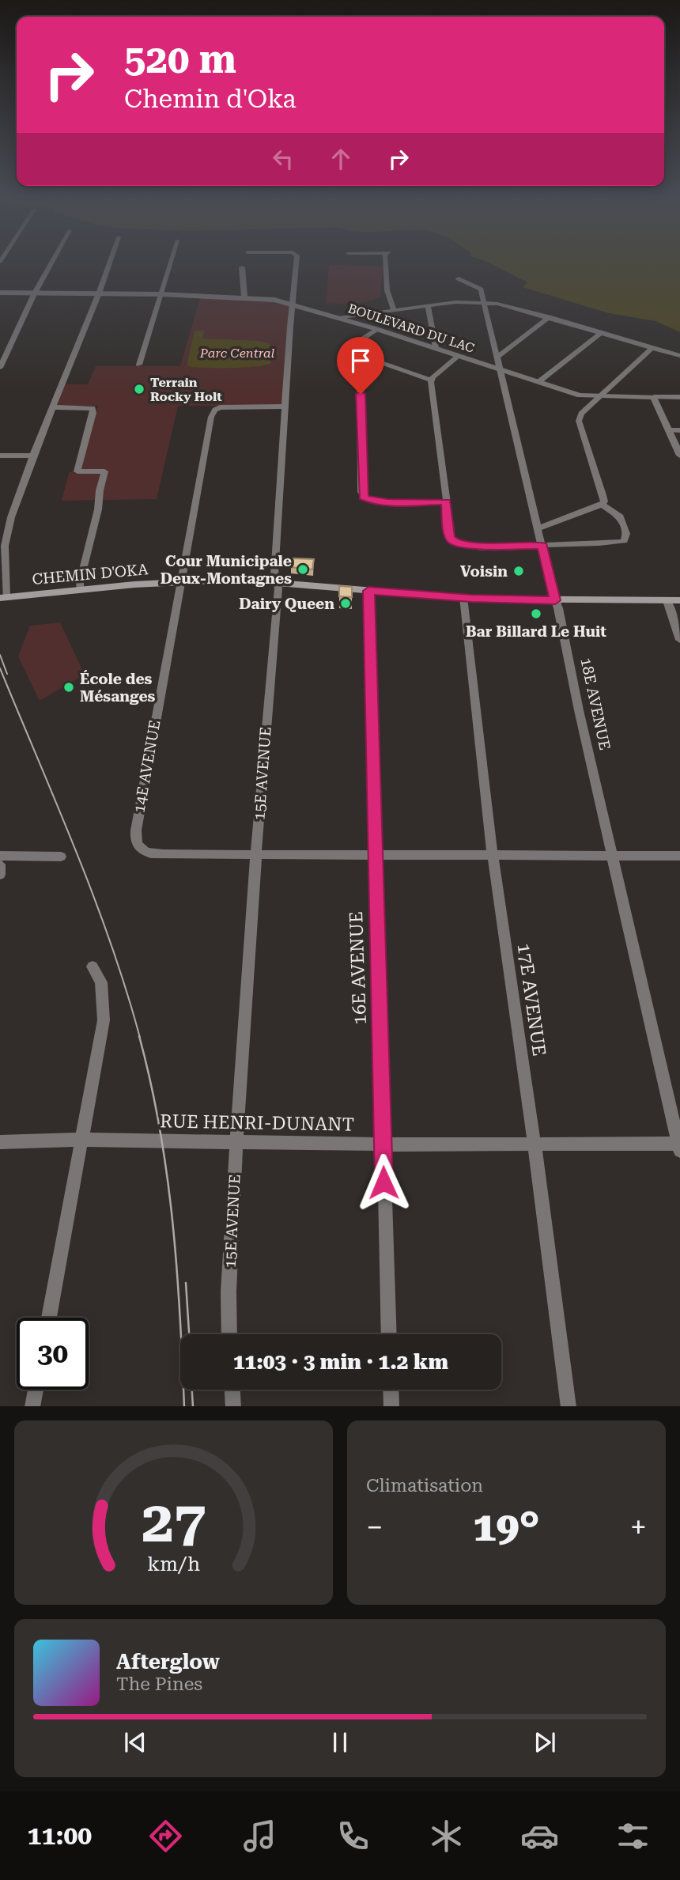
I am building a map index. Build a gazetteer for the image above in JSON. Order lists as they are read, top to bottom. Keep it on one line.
{"streets":{"main road":["CHEMIN D'OKA"],"street":["BOULEVARD DU LAC","18E AVENUE","14E AVENUE","15E AVENUE","16E AVENUE","17E AVENUE","RUE HENRI-DUNANT"]},"crossings":[["BOULEVARD DU LAC","18E AVENUE"],["BOULEVARD DU LAC","15E AVENUE"],["CHEMIN D'OKA","18E AVENUE"],["CHEMIN D'OKA","14E AVENUE"],["CHEMIN D'OKA","15E AVENUE"],["CHEMIN D'OKA","16E AVENUE"],["CHEMIN D'OKA","17E AVENUE"],["18E AVENUE","RUE HENRI-DUNANT"],["14E AVENUE","15E AVENUE"],["15E AVENUE","RUE HENRI-DUNANT"],["16E AVENUE","RUE HENRI-DUNANT"],["17E AVENUE","RUE HENRI-DUNANT"]],"parks":["Parc Central"],"places":["Terrain Rocky Holt","Cour Municipale Deux-Montagnes","Voisin","Dairy Queen","Bar Billard Le Huit","École des Mésanges"],"page":{"turn":["520 m","Chemin d'Oka"],"limit":"30","trip":"11:03 · 3 min · 1.2 km","tile":"Climatisation","heat":["−","19°","+"],"song":["Afterglow","The Pines"],"tabs":"11:00","gauge":["27","km/h"]}}
